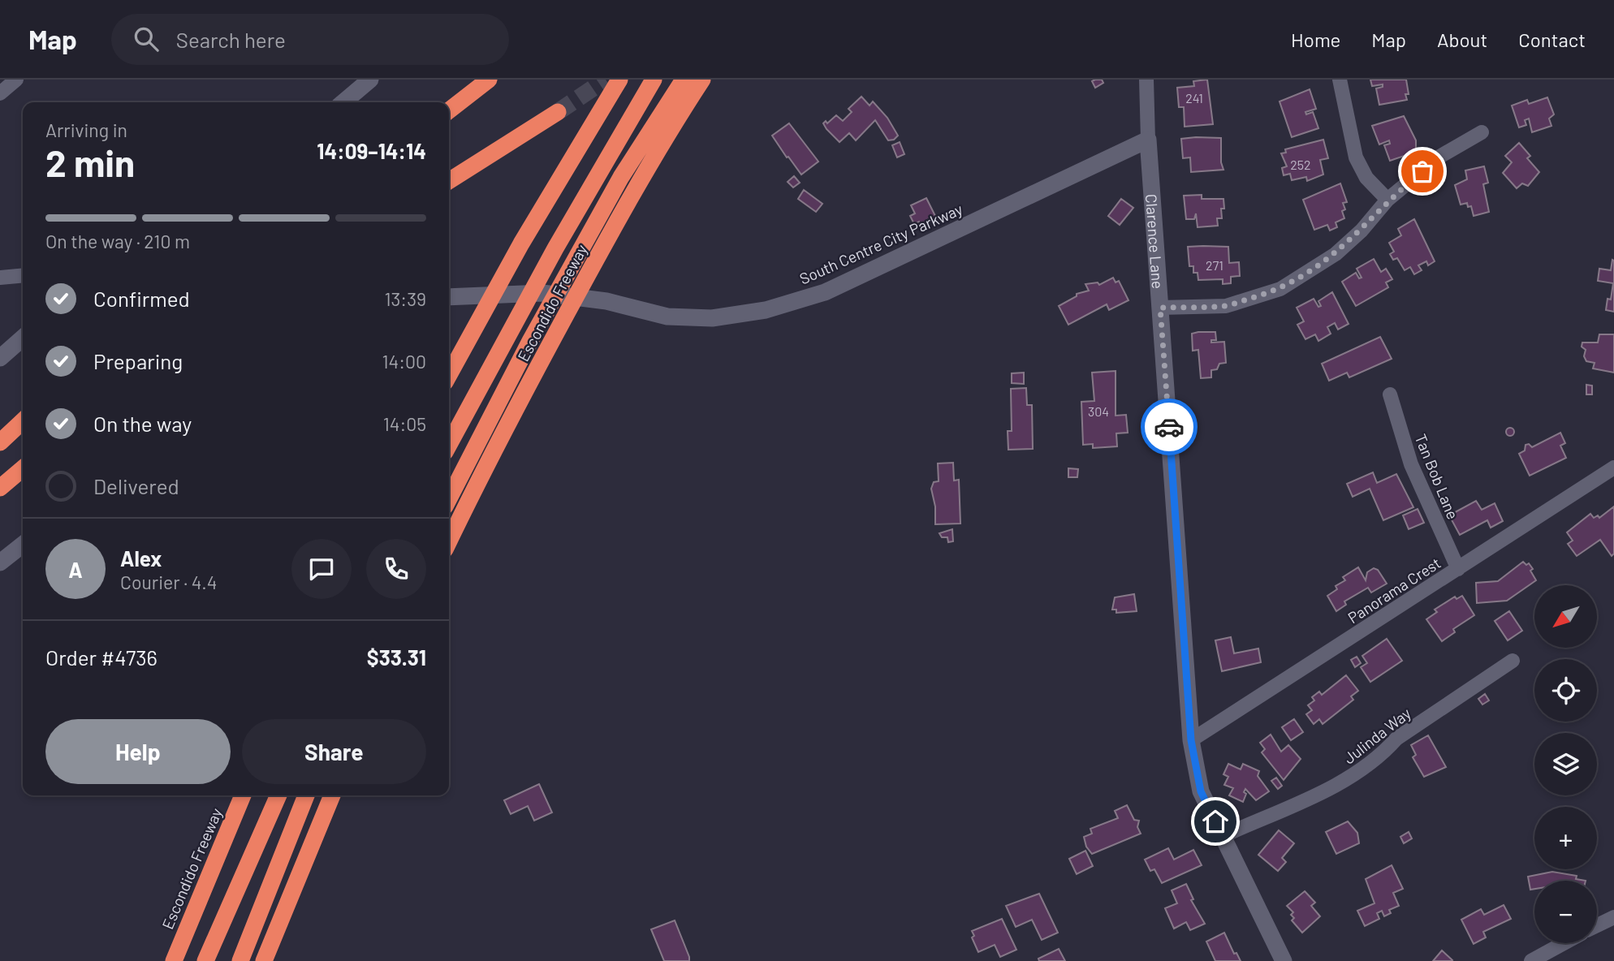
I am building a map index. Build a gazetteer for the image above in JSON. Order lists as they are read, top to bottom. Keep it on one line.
{"streets":{"highway":["Escondido Freeway"],"street":["Clarence Lane","South Centre City Parkway","Tan Bob Lane","Panorama Crest","Julinda Way"]},"crossings":[["Clarence Lane","South Centre City Parkway"],["Clarence Lane","Panorama Crest"],["Clarence Lane","Julinda Way"],["Tan Bob Lane","Panorama Crest"]],"house_numbers":["241","252","271","304"],"north":"bottom left","page":{"header":"Map","search":"Search here","nav":["Home","Map","About","Contact"],"heading":["2 min","Arriving in","14:09–14:14"],"panel":["Alex","Courier · 4.4","Order #4736","$33.31"],"bar":"On the way · 210 m","list":[["Confirmed","13:39"],["Preparing","14:00"],["On the way","14:05"],"Delivered"],"round":"A","map_buttons":["+","−"],"buttons":["Help","Share"]}}
